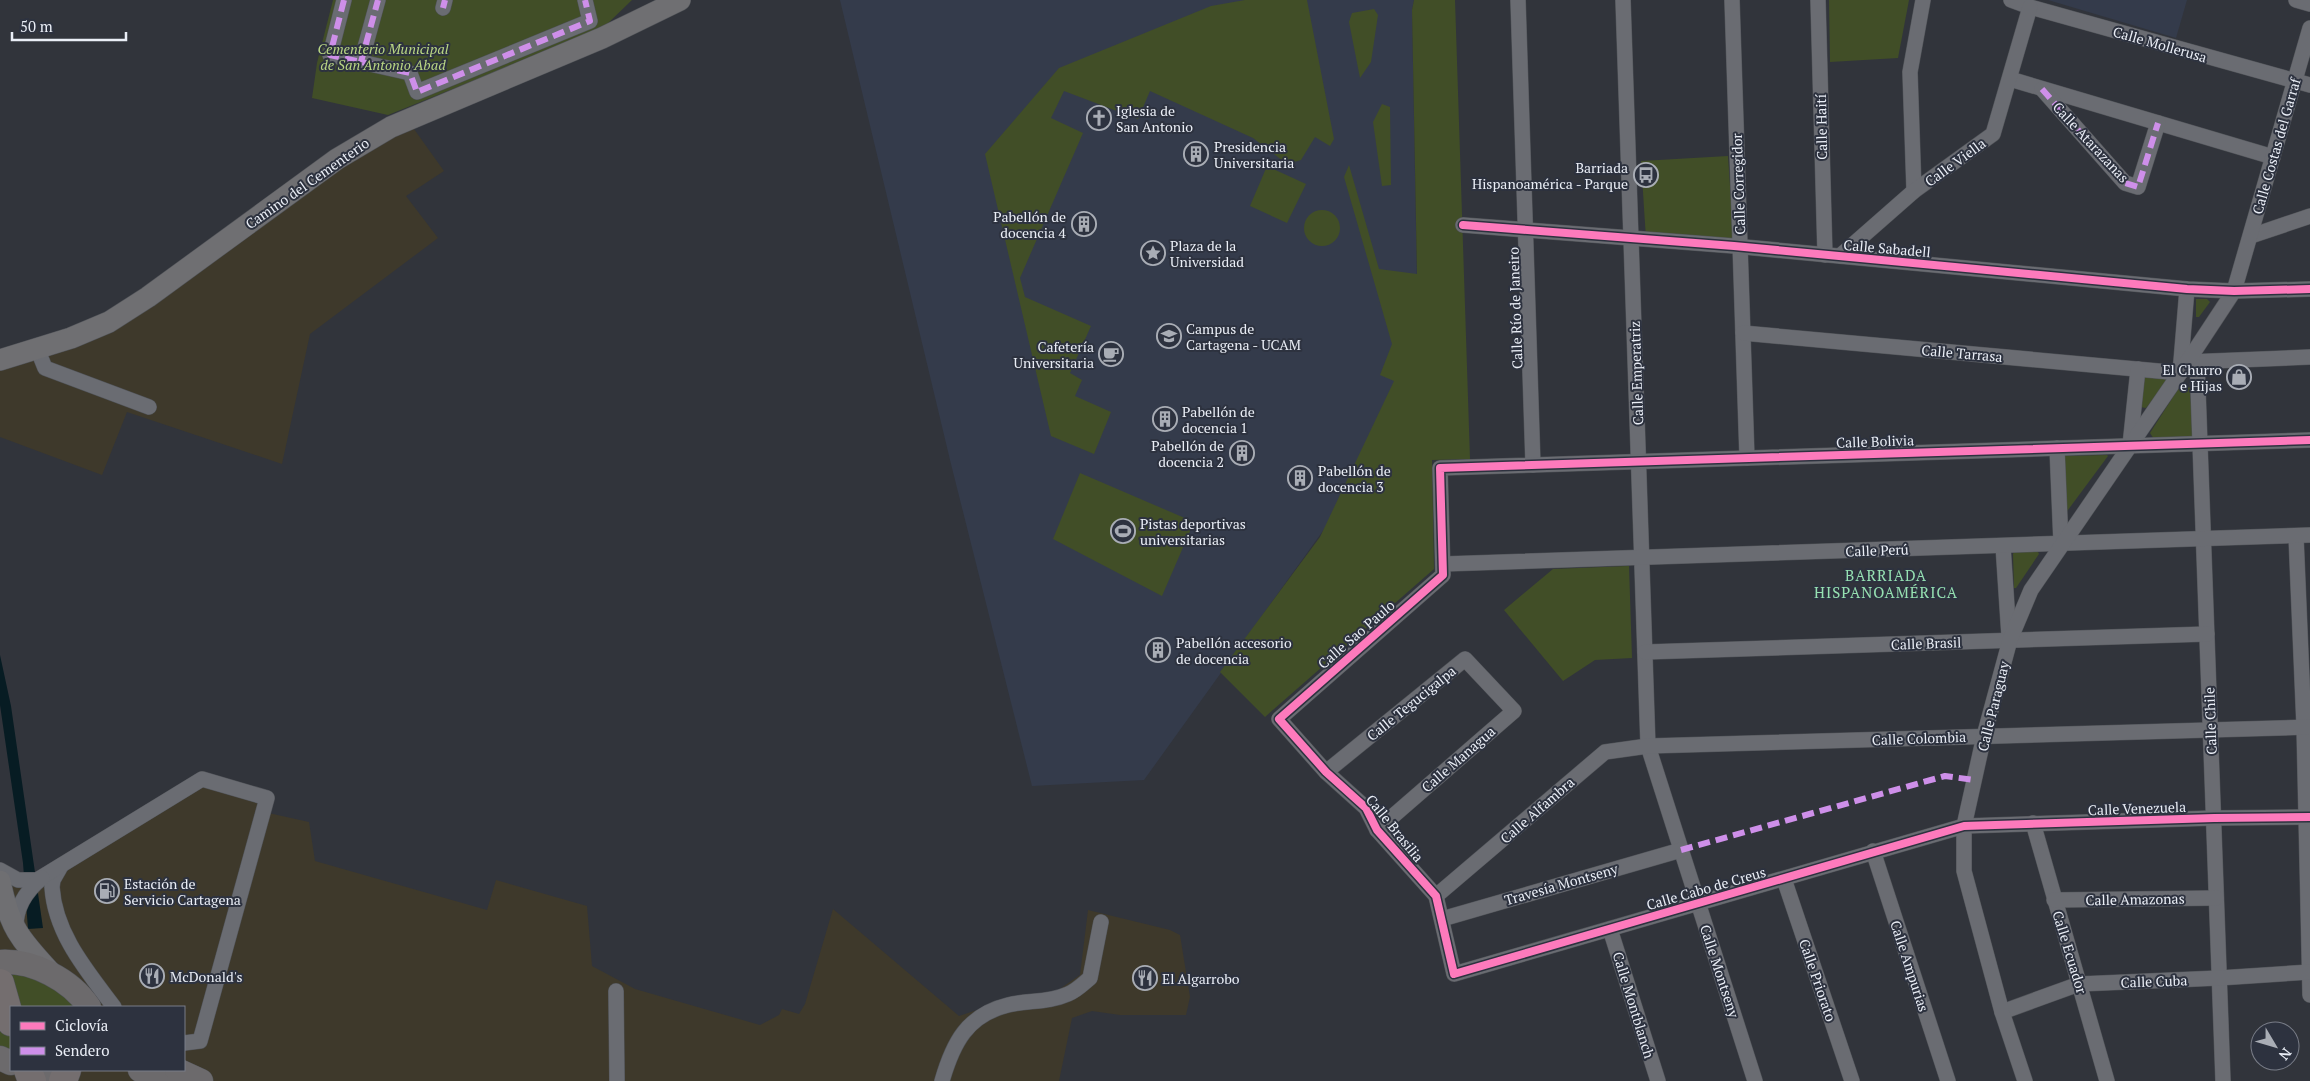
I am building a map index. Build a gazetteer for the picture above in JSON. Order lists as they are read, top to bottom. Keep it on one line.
{"streets":{"main road":["Camino del Cementerio"],"street":["Calle Mollerusa","Calle Haití","Calle Atarazanas","Calle Costas del Garraf","Calle Viella","Calle Corregidor","Calle Sabadell","Calle Río de Janeiro","Calle Tarrasa","Calle Emperatriz","Calle Bolivia","Calle Perú","Calle Sao Paulo","Calle Brasil","Calle Tegucigalpa","Calle Paraguay","Calle Chile","Calle Colombia","Calle Managua","Calle Venezuela","Calle Alfambra","Calle Brasilia","Travesía Montseny","Calle Cabo de Creus","Calle Amazonas","Calle Ecuador","Calle Ampurias","Calle Montseny","Calle Priorato","Calle Cuba","Calle Montblanch"]},"crossings":[["Calle Mollerusa","Calle Costas del Garraf"],["Calle Mollerusa","Calle Viella"],["Calle Haití","Calle Sabadell"],["Calle Atarazanas","Calle Costas del Garraf"],["Calle Atarazanas","Calle Viella"],["Calle Costas del Garraf","Calle Paraguay"],["Calle Viella","Calle Sabadell"],["Calle Corregidor","Calle Sabadell"],["Calle Corregidor","Calle Tarrasa"],["Calle Corregidor","Calle Bolivia"],["Calle Sabadell","Calle Río de Janeiro"],["Calle Sabadell","Calle Emperatriz"],["Calle Sabadell","Calle Paraguay"],["Calle Río de Janeiro","Calle Bolivia"],["Calle Tarrasa","Calle Paraguay"],["Calle Tarrasa","Calle Chile"],["Calle Emperatriz","Calle Bolivia"],["Calle Emperatriz","Calle Perú"],["Calle Emperatriz","Calle Brasil"],["Calle Emperatriz","Calle Colombia"],["Calle Emperatriz","Calle Alfambra"],["Calle Emperatriz","Calle Montseny"],["Calle Bolivia","Calle Perú"],["Calle Bolivia","Calle Sao Paulo"],["Calle Bolivia","Calle Paraguay"],["Calle Bolivia","Calle Chile"],["Calle Perú","Calle Sao Paulo"],["Calle Perú","Calle Paraguay"],["Calle Perú","Calle Chile"],["Calle Sao Paulo","Calle Brasilia"],["Calle Brasil","Calle Paraguay"],["Calle Brasil","Calle Chile"],["Calle Tegucigalpa","Calle Managua"],["Calle Tegucigalpa","Calle Brasilia"],["Calle Paraguay","Calle Chile"],["Calle Paraguay","Calle Colombia"],["Calle Paraguay","Calle Venezuela"],["Calle Paraguay","Calle Cabo de Creus"],["Calle Paraguay","Calle Cuba"],["Calle Chile","Calle Colombia"],["Calle Chile","Calle Venezuela"],["Calle Chile","Calle Amazonas"],["Calle Chile","Calle Cuba"],["Calle Colombia","Calle Alfambra"],["Calle Colombia","Calle Montseny"],["Calle Managua","Calle Brasilia"],["Calle Venezuela","Calle Cabo de Creus"],["Calle Venezuela","Calle Ecuador"],["Calle Alfambra","Calle Brasilia"],["Calle Alfambra","Calle Montseny"],["Calle Brasilia","Travesía Montseny"],["Calle Brasilia","Calle Cabo de Creus"],["Travesía Montseny","Calle Montseny"],["Calle Cabo de Creus","Calle Ampurias"],["Calle Cabo de Creus","Calle Montseny"],["Calle Cabo de Creus","Calle Priorato"],["Calle Cabo de Creus","Calle Montblanch"],["Calle Amazonas","Calle Ecuador"],["Calle Ecuador","Calle Cuba"]],"districts":["BARRIADA HISPANOAMÉRICA"],"parks":["Cementerio Municipal de San Antonio Abad"],"places":{"church":["Iglesia de San Antonio"],"building":["Presidencia Universitaria","Pabellón de docencia 4","Pabellón de docencia 1","Pabellón de docencia 2","Pabellón de docencia 3","Pabellón accesorio de docencia"],"bus stop":["Barriada Hispanoamérica - Parque"],"place":["Plaza de la Universidad"],"school or university":["Campus de Cartagena - UCAM"],"cafe":["Cafetería Universitaria"],"shop":["El Churro e Hijas"],"sports":["Pistas deportivas universitarias"],"fuel station":["Estación de Servicio Cartagena"],"restaurant":["McDonald's","El Algarrobo"]},"legend":["Ciclovía","Sendero"],"scale_bar":"50 m","north":"bottom right"}
